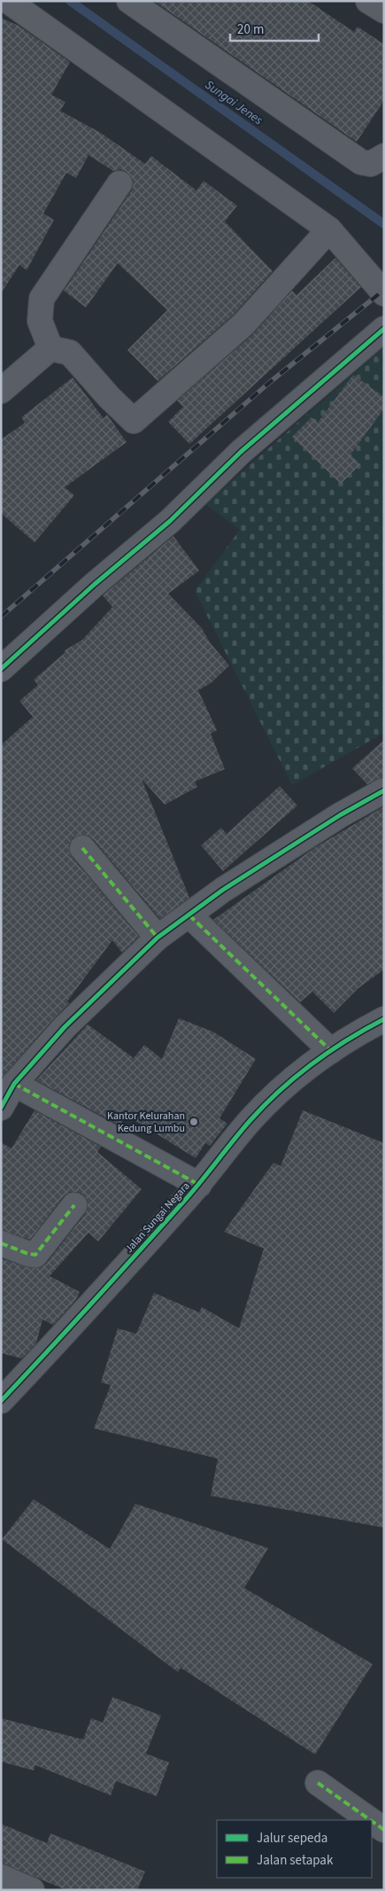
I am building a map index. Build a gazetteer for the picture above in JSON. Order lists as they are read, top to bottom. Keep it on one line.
{"streets":{"street":["Jalan Sungai Negara"]},"water":["Sungai Jenes"],"places":["Kantor Kelurahan Kedung Lumbu"],"legend":["Jalur sepeda","Jalan setapak"],"scale_bar":"20 m"}
